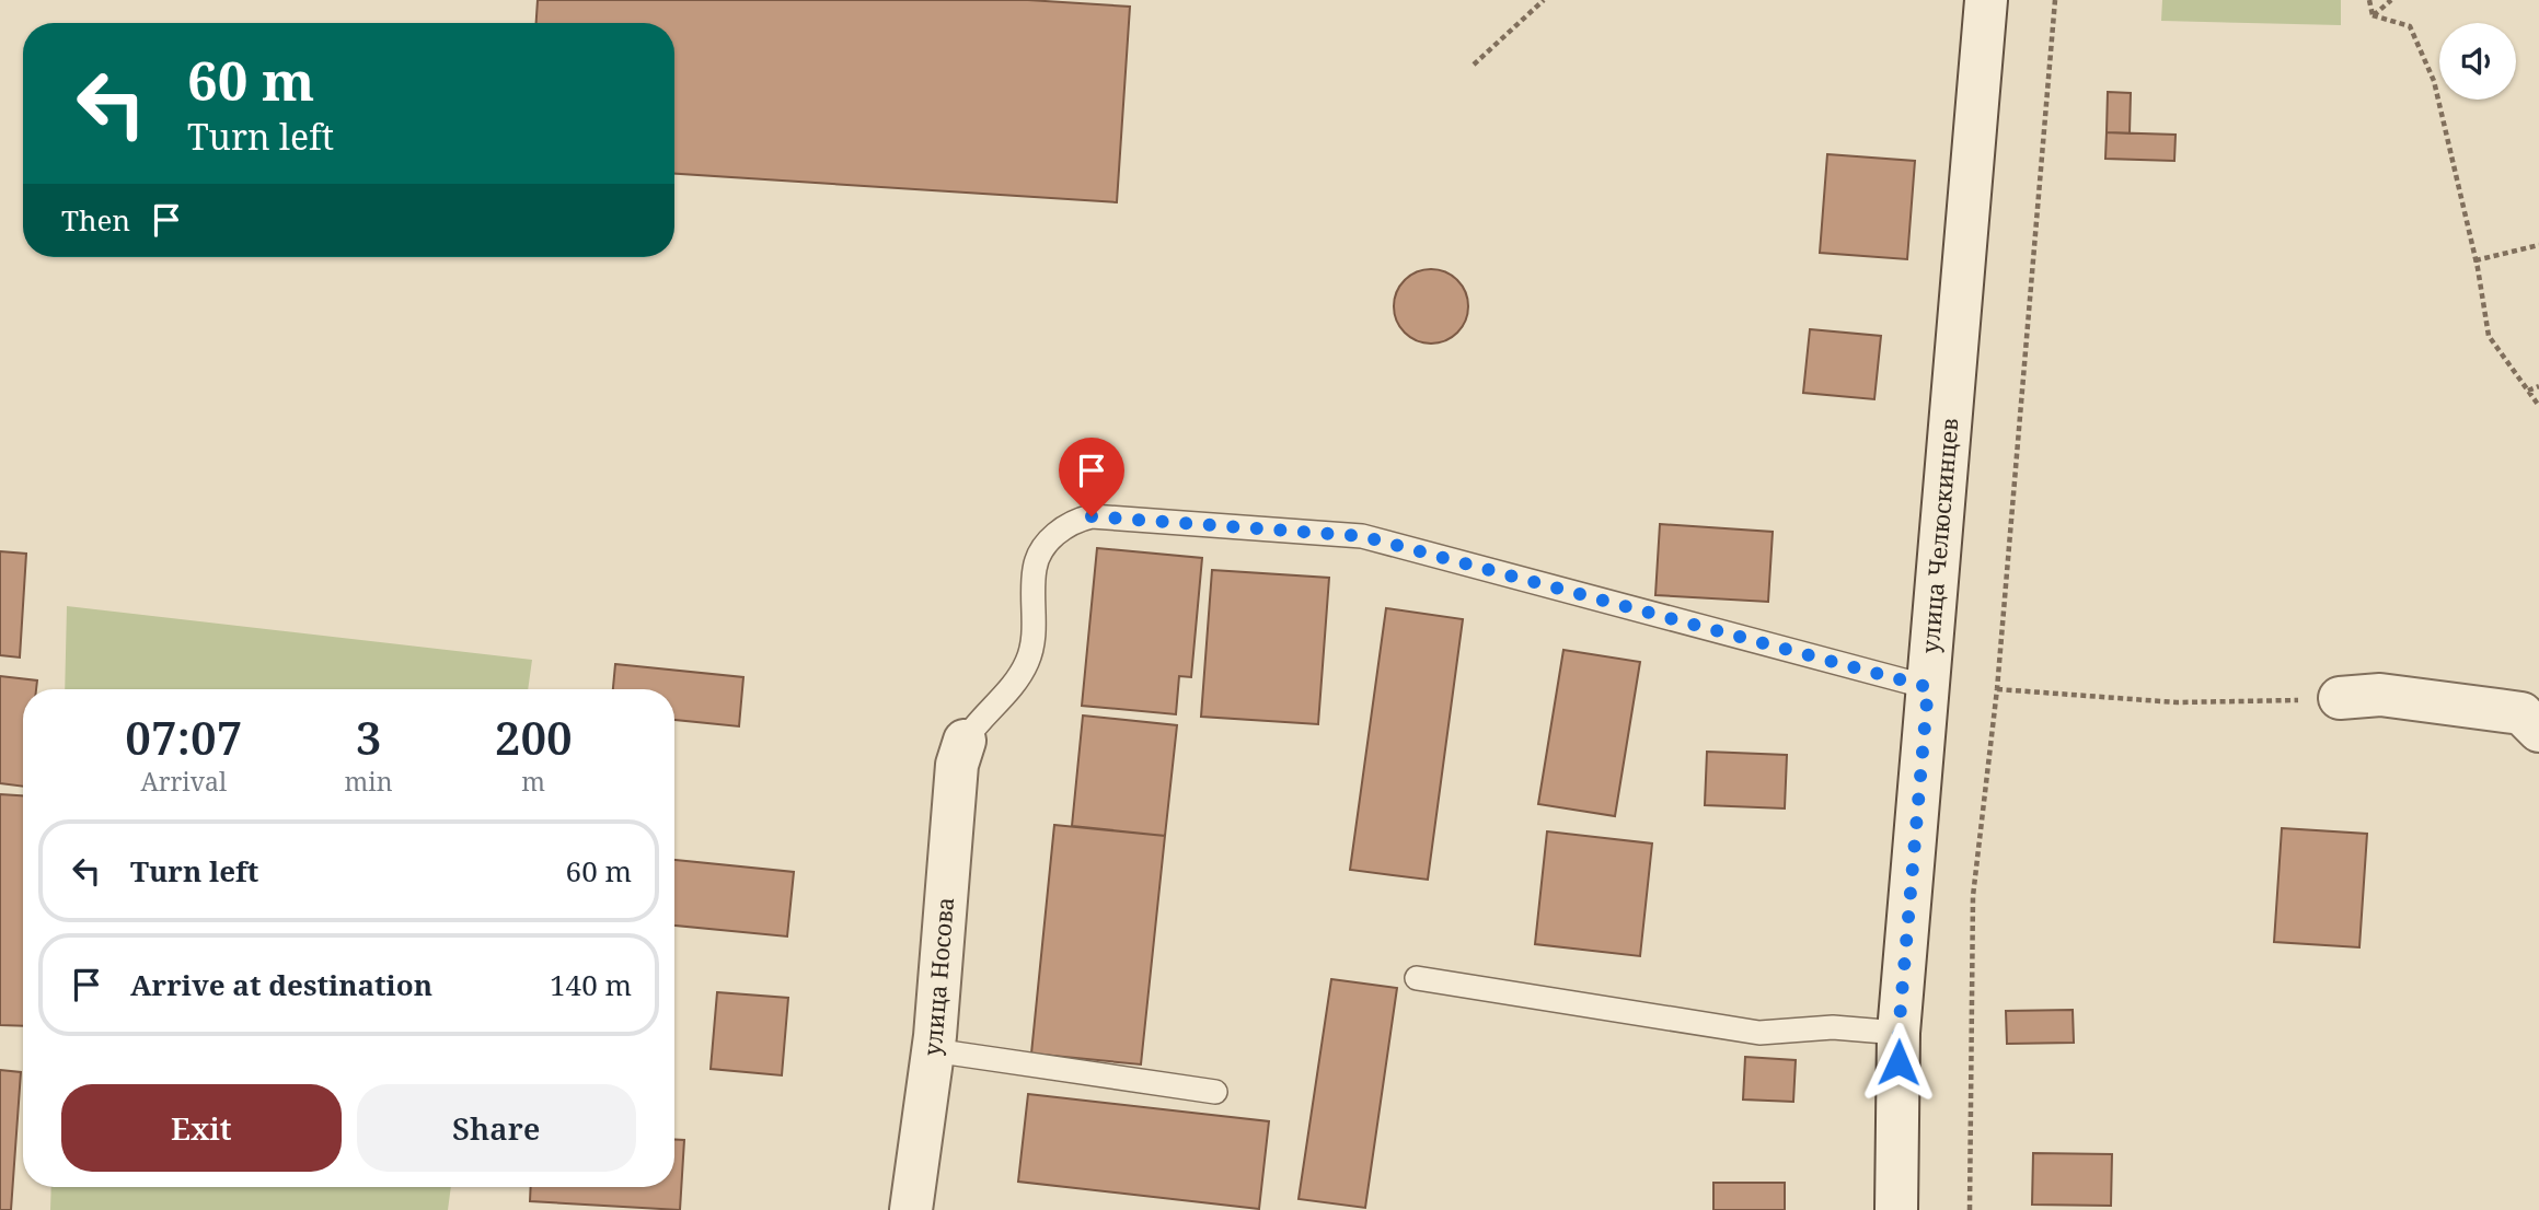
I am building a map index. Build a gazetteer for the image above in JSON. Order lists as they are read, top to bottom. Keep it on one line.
{"streets":{"main road":["улица Челюскинцев","улица Носова"]},"page":{"turn":["60 m","Turn left"],"then":"Then","eta":["07:07","Arrival","3","min","200","m"],"list":[{"name":"Turn left","value":"60 m"},{"name":"Arrive at destination","value":"140 m"}],"buttons":["Exit","Share"]}}
